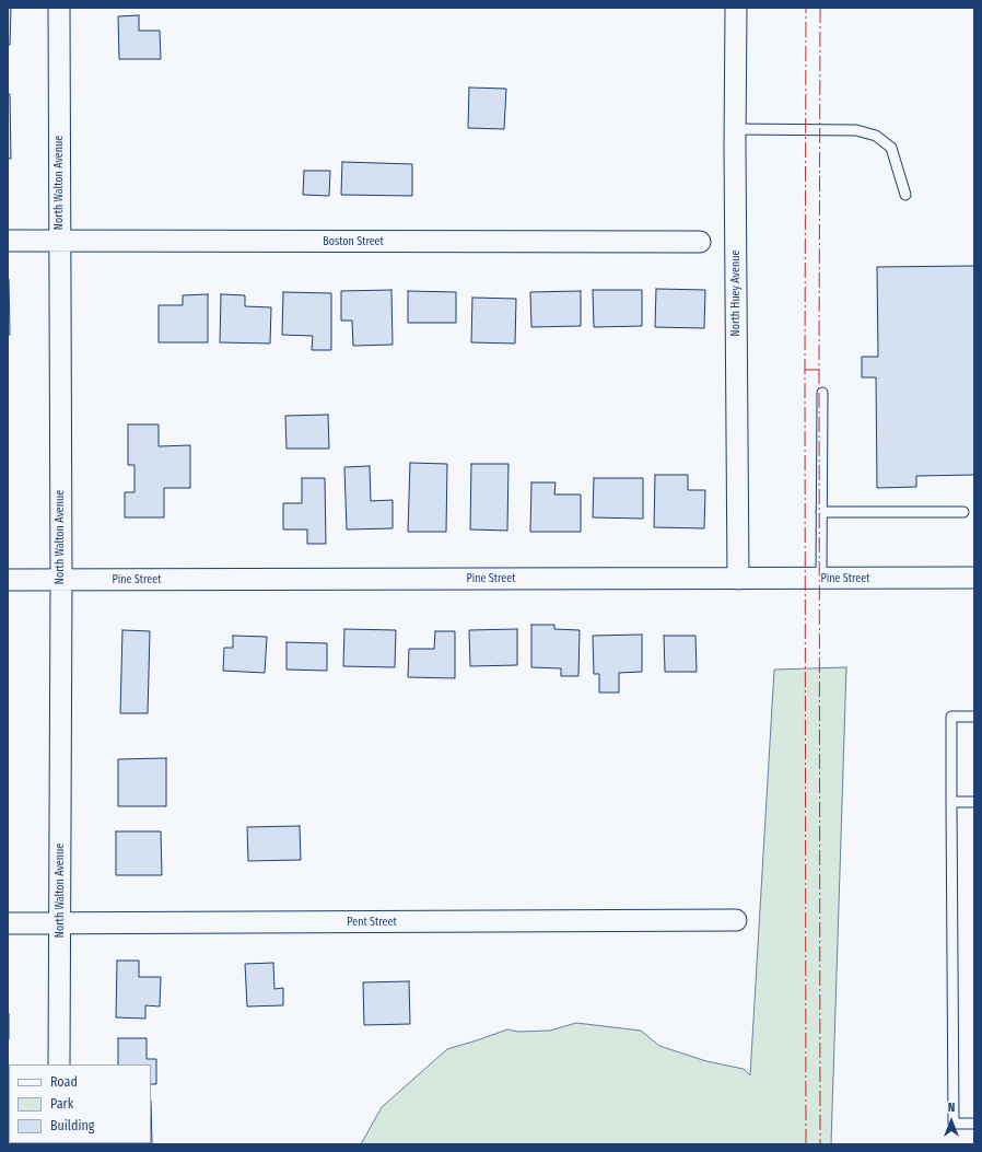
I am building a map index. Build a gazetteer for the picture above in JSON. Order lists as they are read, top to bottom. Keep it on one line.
{"streets":{"street":["North Walton Avenue","Boston Street","North Huey Avenue","Pine Street","Pent Street"]},"crossings":[["North Walton Avenue","Boston Street"],["North Walton Avenue","Pine Street"],["North Walton Avenue","Pent Street"],["North Huey Avenue","Pine Street"]],"legend":["Road","Park","Building"],"north":"top"}
